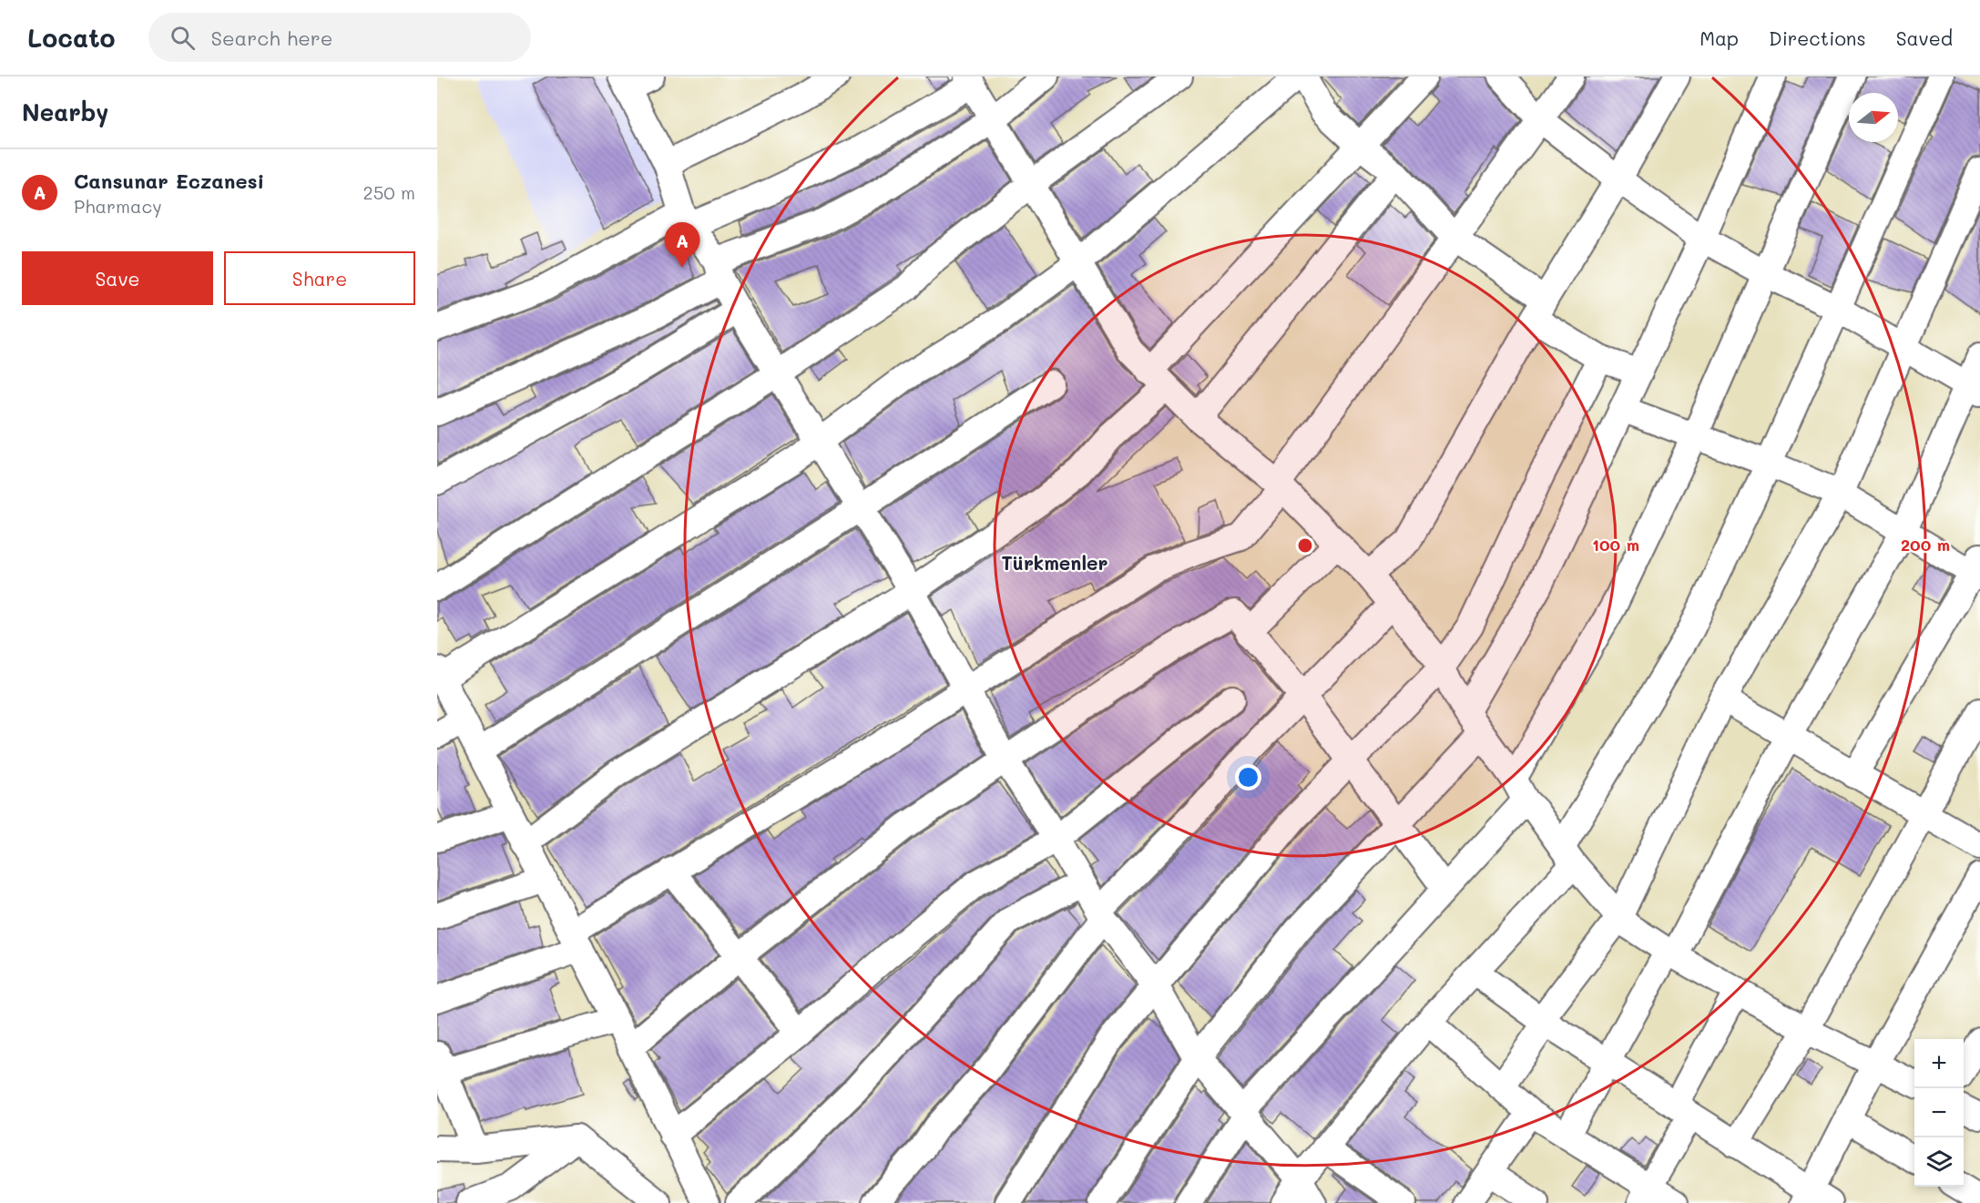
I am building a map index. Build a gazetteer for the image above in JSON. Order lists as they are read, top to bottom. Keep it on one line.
{"districts":["Türkmenler"],"north":"right","page":{"header":"Locato","search":"Search here","nav":["Map","Directions","Saved"],"heading":"Nearby","list":[{"mark":"A","name":"Cansunar Eczanesi","note":"Pharmacy","value":"250 m"}],"pins":"A","buttons":["Save","Share"],"map_buttons":["+","−"]},"rings":["100 m","200 m"]}
